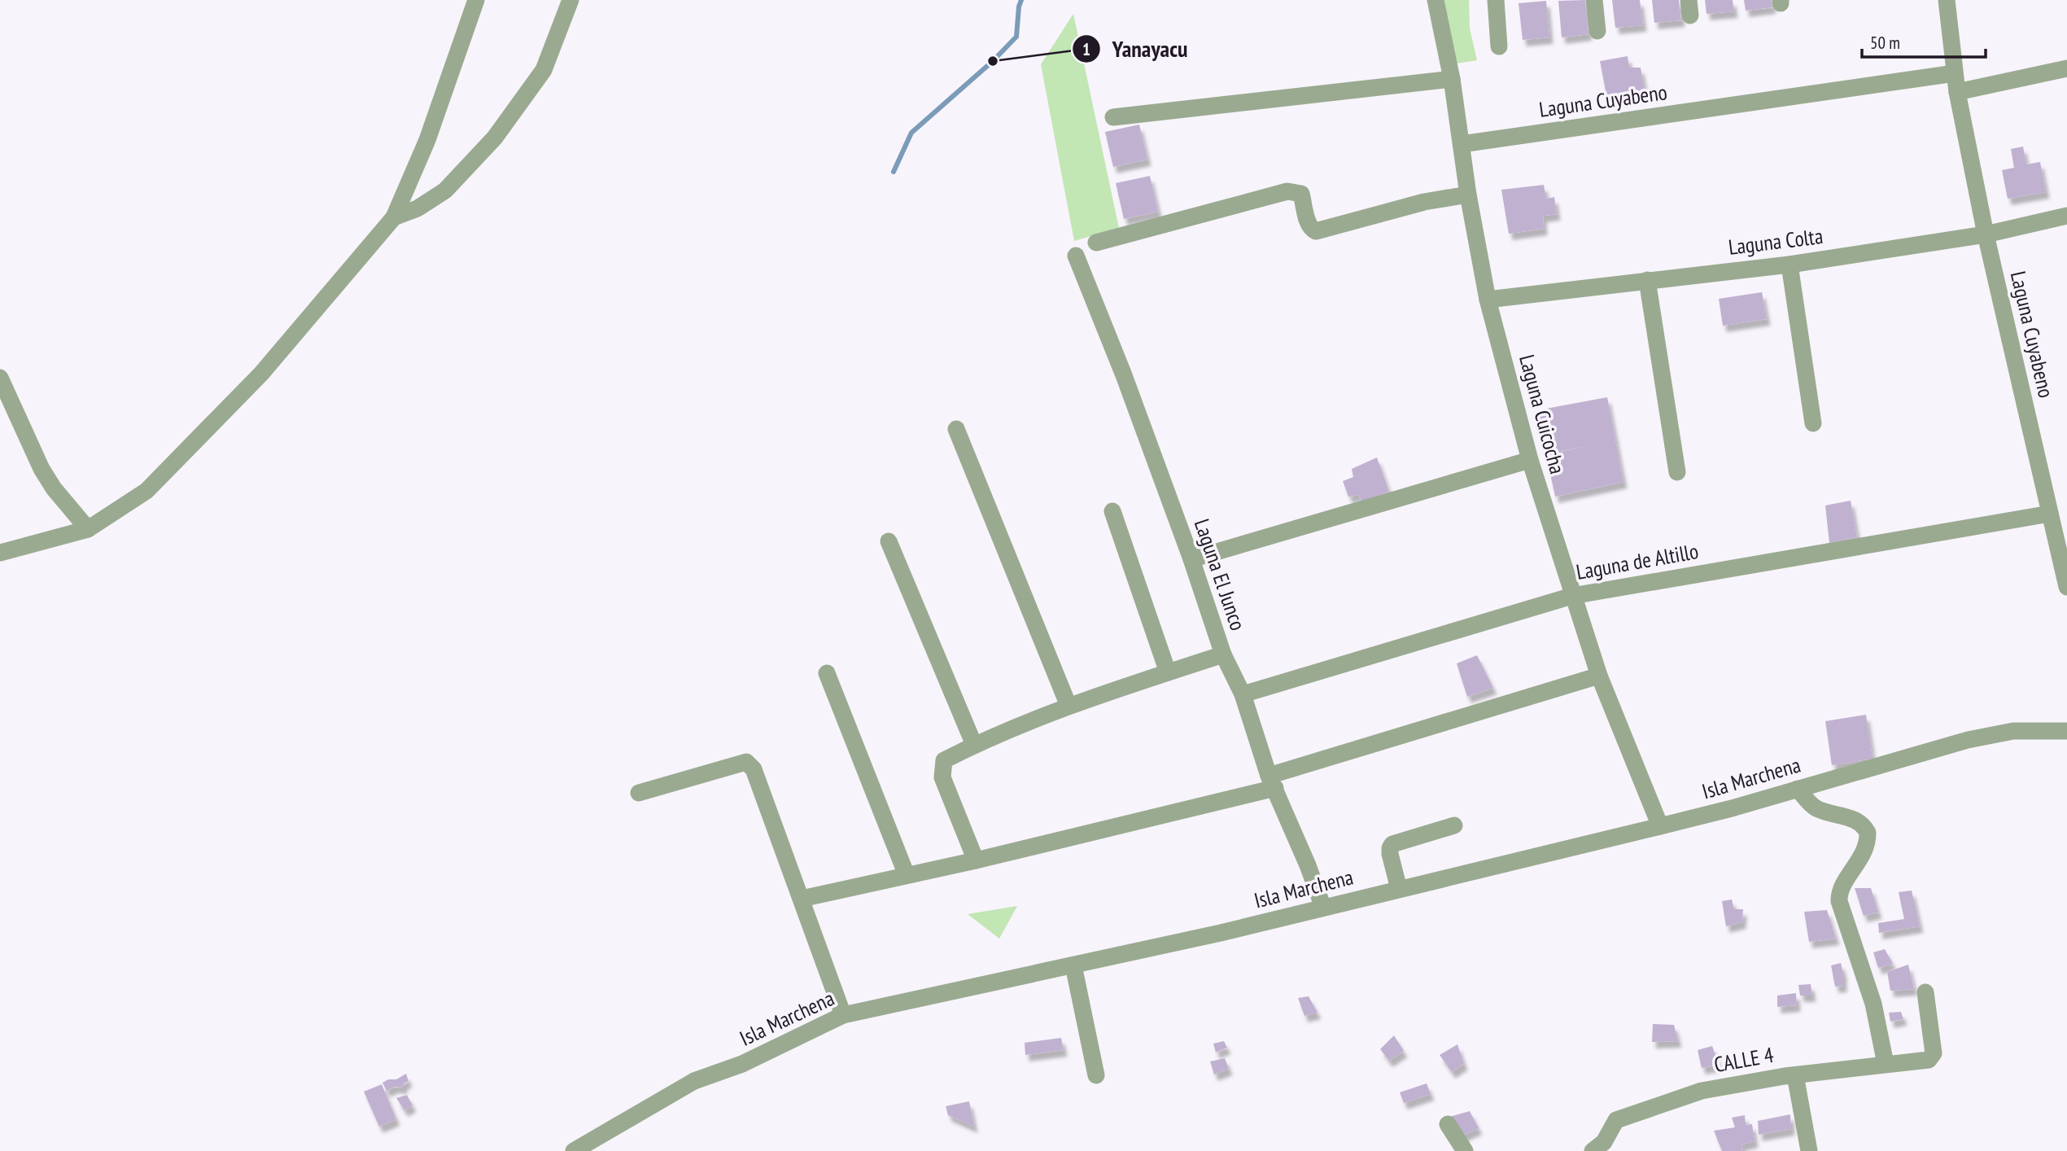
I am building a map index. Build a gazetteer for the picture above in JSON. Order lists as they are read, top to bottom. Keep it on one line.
{"streets":{"street":["Laguna Cuyabeno","Laguna Colta","Laguna Cuicocha","Laguna de Altillo","Laguna El Junco","Isla Marchena","CALLE 4"]},"crossings":[["Laguna Cuyabeno","Laguna Colta"],["Laguna Cuyabeno","Laguna Cuicocha"],["Laguna Cuyabeno","Laguna de Altillo"],["Laguna Colta","Laguna Cuicocha"],["Laguna Cuicocha","Laguna de Altillo"],["Laguna Cuicocha","Isla Marchena"],["Laguna de Altillo","Laguna El Junco"],["Laguna El Junco","Isla Marchena"]],"places":["Yanayacu"],"scale_bar":"50 m"}
